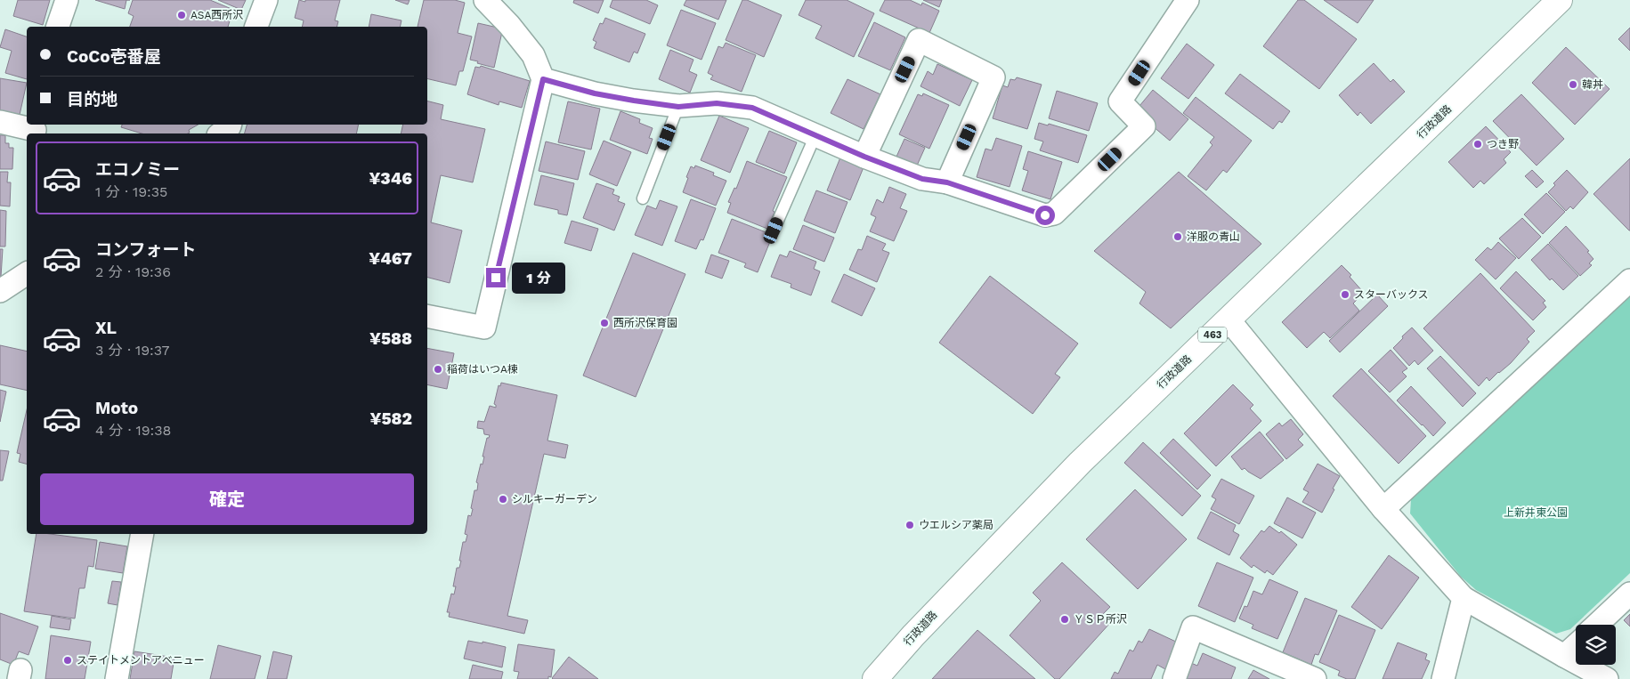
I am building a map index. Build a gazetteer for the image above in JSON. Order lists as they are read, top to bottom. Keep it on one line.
{"streets":{"highway":["行政道路","463"]},"parks":["上新井東公園"],"places":["ASA西所沢","韓丼","つき野","洋服の青山","スターバックス","西所沢保育園","稲荷はいつA棟","シルキーガーデン","ウエルシア薬局","ＹＳＰ所沢","ステイトメントアベニュー"],"page":{"banner":["CoCo壱番屋","目的地"],"list":[{"name":"エコノミー","note":"1 分 · 19:35","value":"¥346"},{"name":"コンフォート","note":"2 分 · 19:36","value":"¥467"},{"name":"XL","note":"3 分 · 19:37","value":"¥588"},{"name":"Moto","note":"4 分 · 19:38","value":"¥582"}],"bubble":"1 分","buttons":"確定"}}
